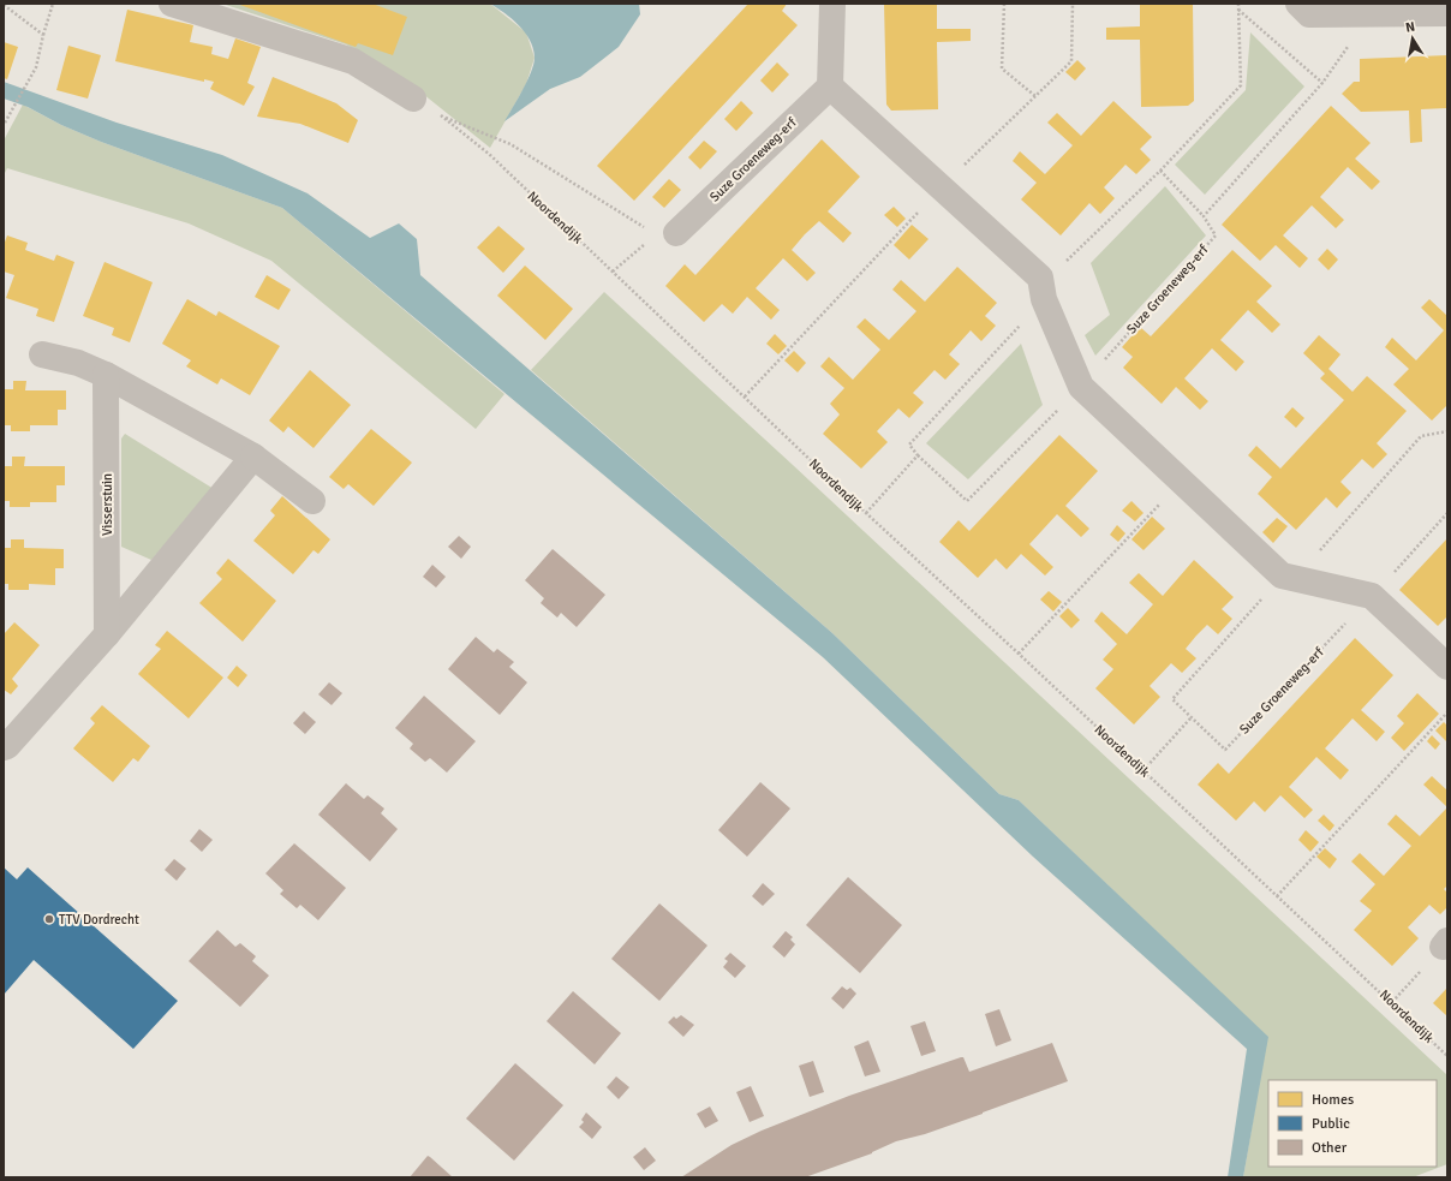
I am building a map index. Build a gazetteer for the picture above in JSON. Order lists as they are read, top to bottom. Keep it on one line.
{"streets":{"street":["Suze Groeneweg-erf","Visserstuin"],"path":["Noordendijk"]},"crossings":[["Suze Groeneweg-erf","Noordendijk"]],"places":["TTV Dordrecht"],"legend":["Homes","Public","Other"],"north":"top"}
